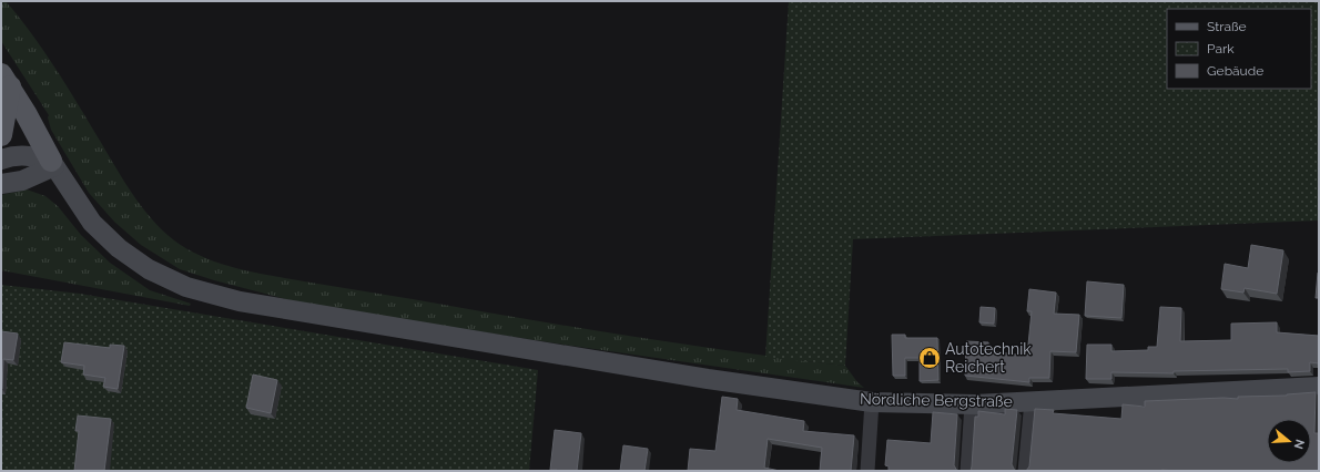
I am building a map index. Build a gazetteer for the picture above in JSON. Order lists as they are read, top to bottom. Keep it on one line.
{"streets":{"main road":["Nördliche Bergstraße"]},"places":{"shop":["Autotechnik Reichert"]},"legend":["Straße","Park","Gebäude"],"north":"right"}
